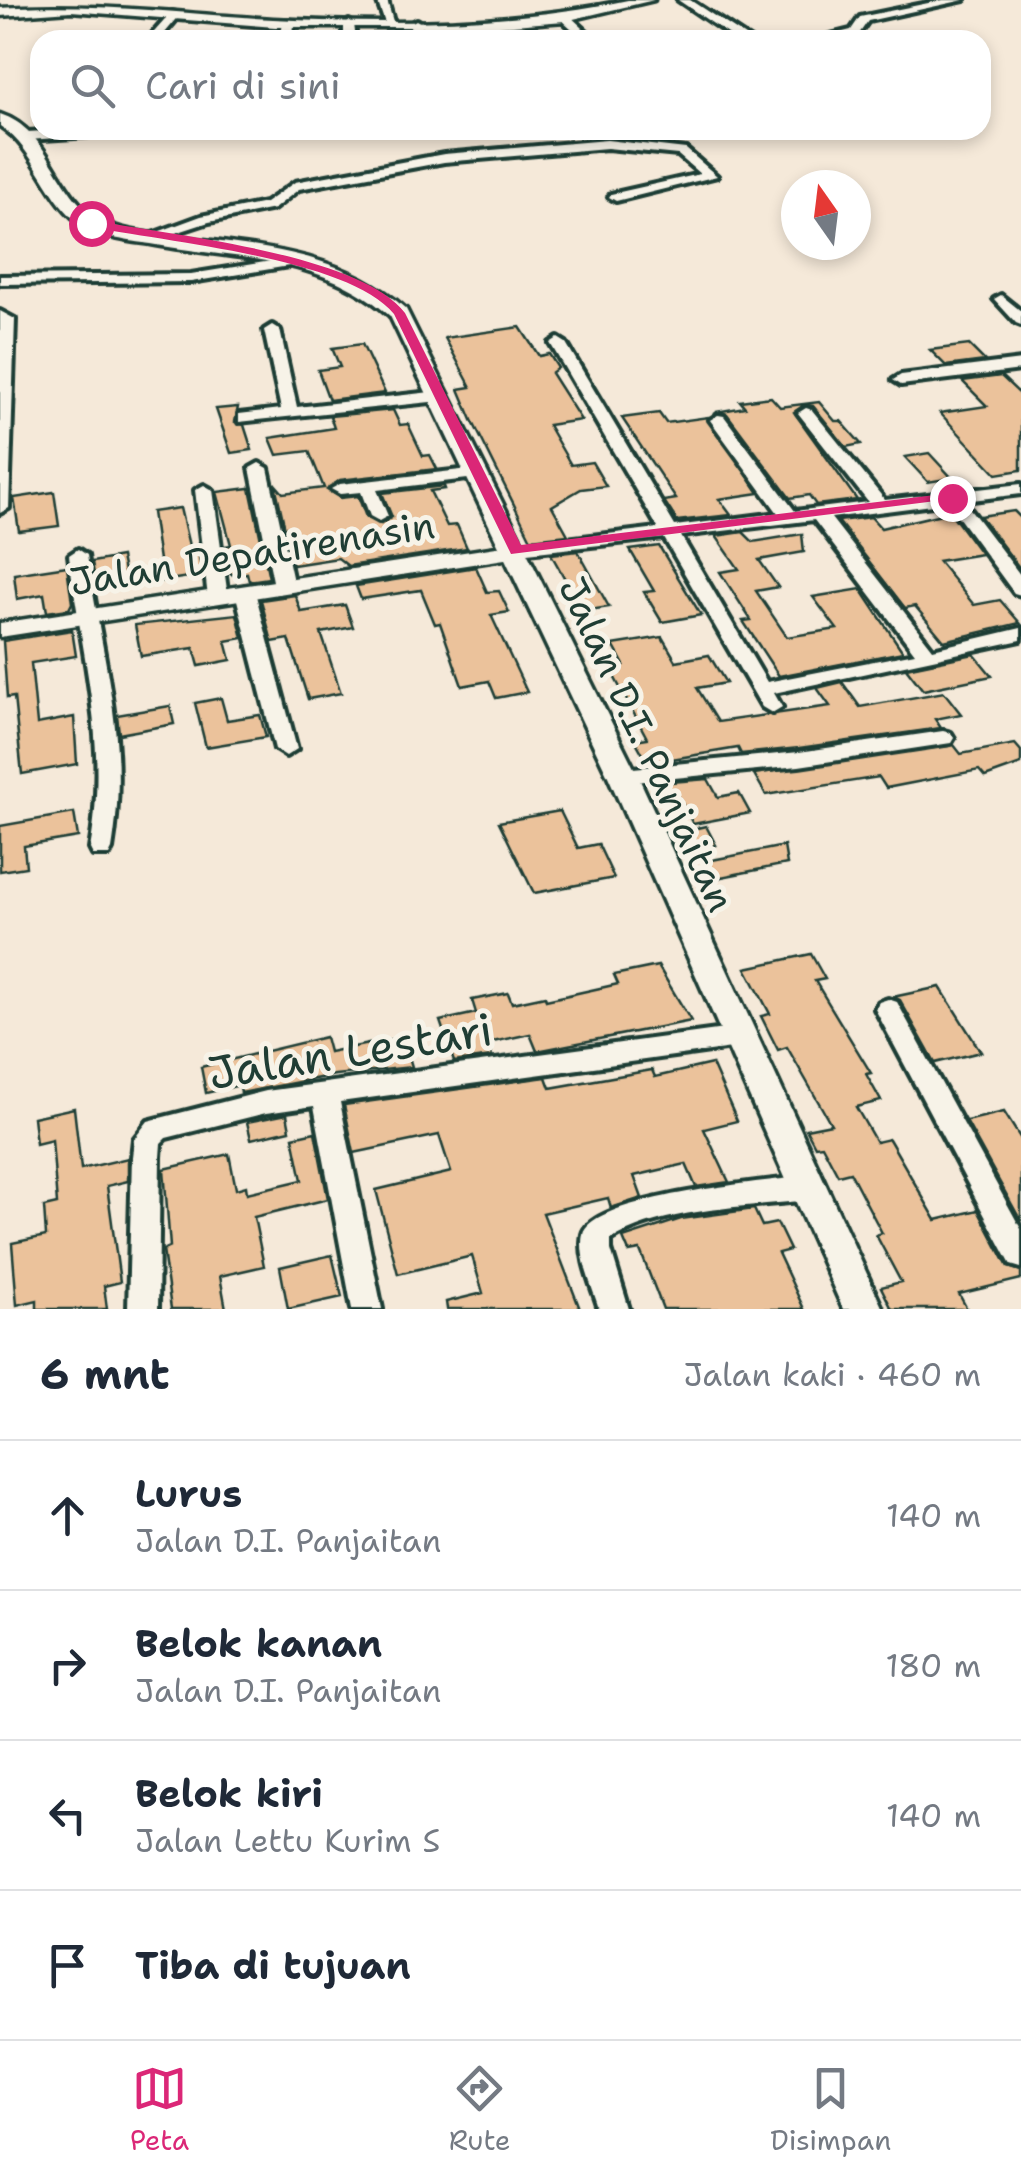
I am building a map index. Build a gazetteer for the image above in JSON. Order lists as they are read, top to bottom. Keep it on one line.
{"streets":{"main road":["Jalan D.I. Panjaitan"],"street":["Jalan Depatirenasin","Jalan Lestari"]},"crossings":[["Jalan Depatirenasin","Jalan D.I. Panjaitan"],["Jalan D.I. Panjaitan","Jalan Lestari"]],"north":"top","page":{"search":"Cari di sini","heading":["6 mnt","Jalan kaki · 460 m"],"list":[["Lurus","Jalan D.I. Panjaitan","140 m"],["Belok kanan","Jalan D.I. Panjaitan","180 m"],["Belok kiri","Jalan Lettu Kurim S","140 m"],"Tiba di tujuan"],"nav":["Peta","Rute","Disimpan"]}}
